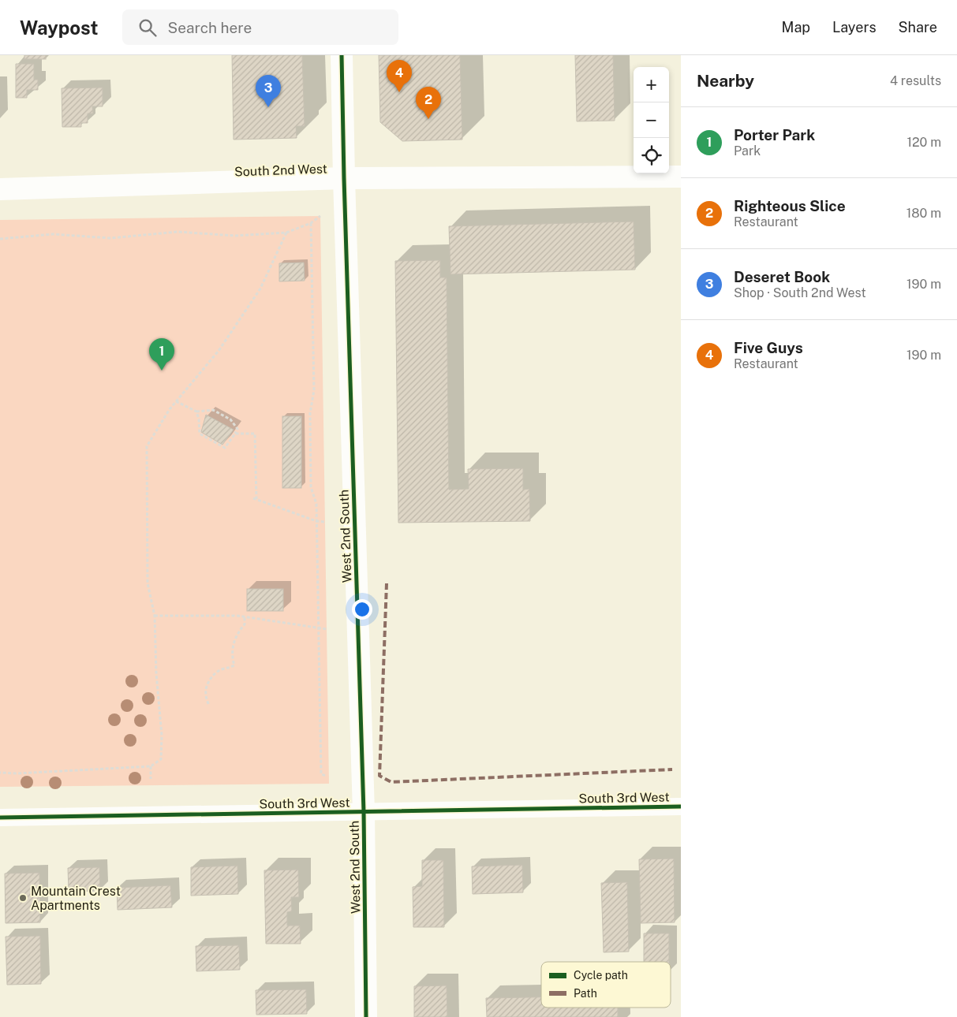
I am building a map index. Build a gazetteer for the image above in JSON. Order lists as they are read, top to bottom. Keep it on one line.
{"streets":{"street":["South 2nd West","West 2nd South","South 3rd West"]},"crossings":[["South 2nd West","West 2nd South"],["West 2nd South","South 3rd West"]],"places":["Mountain Crest Apartments"],"legend":["Cycle path","Path"],"page":{"header":"Waypost","search":"Search here","nav":["Map","Layers","Share"],"heading":["Nearby","4 results"],"pins":["4","3","2","1"],"map_buttons":["+","−"],"list":[{"mark":"1","name":"Porter Park","note":"Park","value":"120 m"},{"mark":"2","name":"Righteous Slice","note":"Restaurant","value":"180 m"},{"mark":"3","name":"Deseret Book","note":"Shop · South 2nd West","value":"190 m"},{"mark":"4","name":"Five Guys","note":"Restaurant","value":"190 m"}]}}
